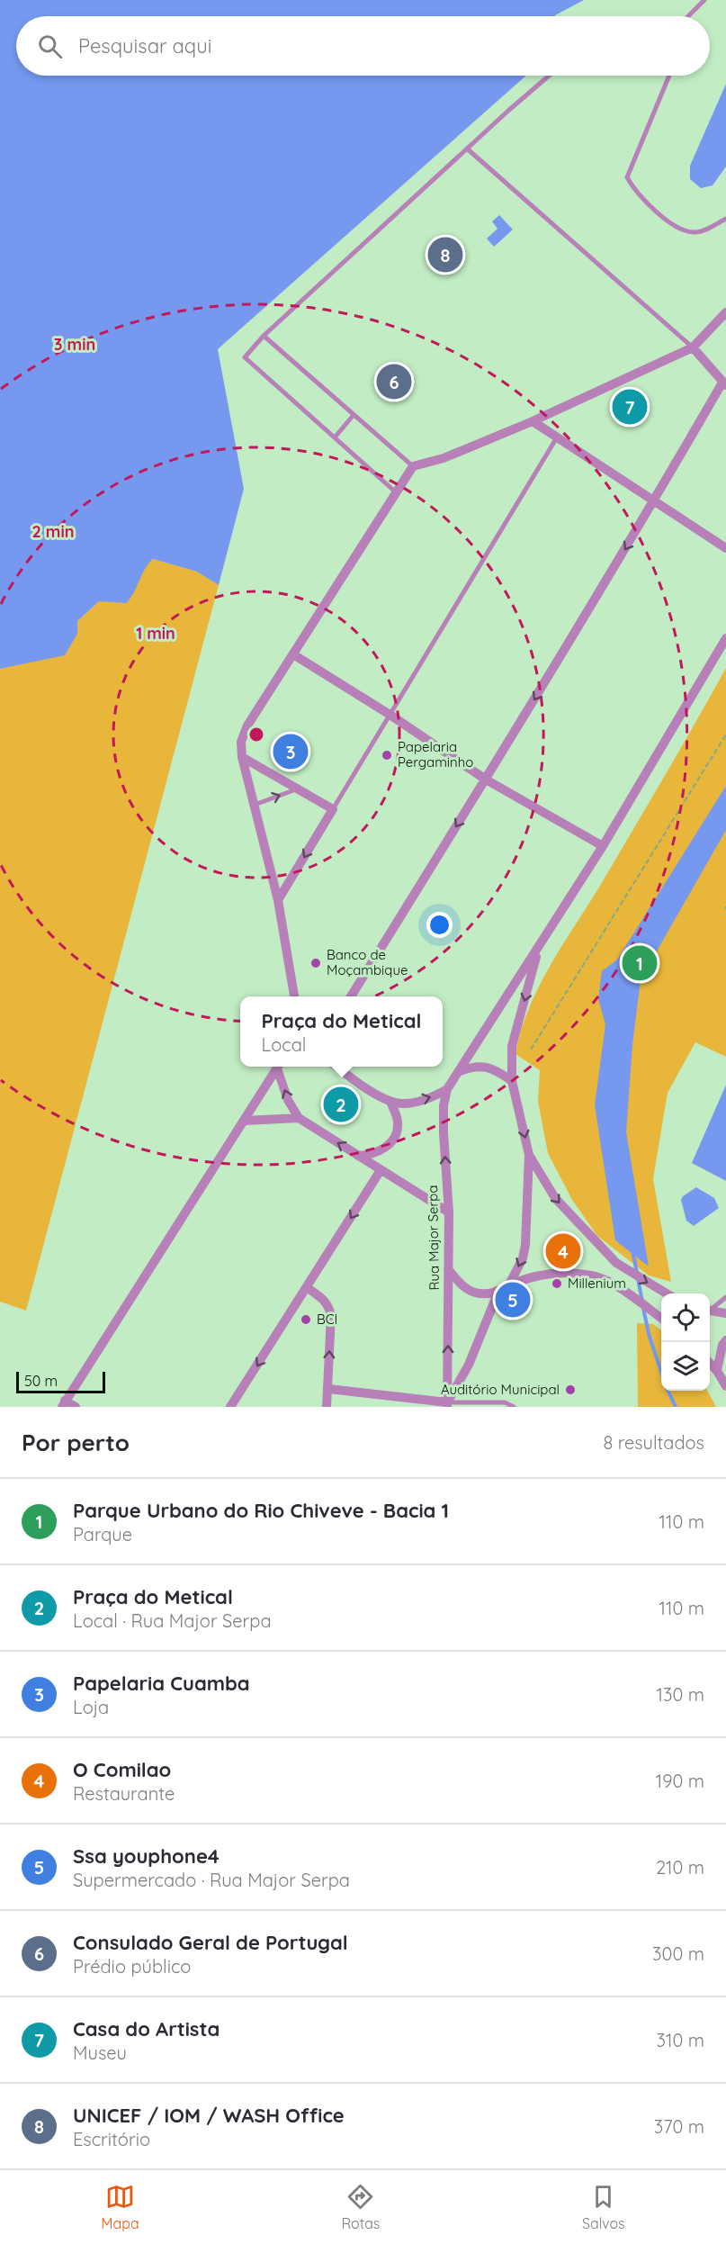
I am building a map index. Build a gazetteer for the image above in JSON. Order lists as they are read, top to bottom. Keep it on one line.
{"streets":{"street":["Rua Major Serpa"]},"places":["Papelaria Pergaminho","Banco de Moçambique","Millenium","BCI","Auditório Municipal"],"scale_bar":"50 m","page":{"search":"Pesquisar aqui","pins":["8","6","7","3","1","2","4","5"],"popup":["Praça do Metical","Local"],"scale":"50 m","heading":["Por perto","8 resultados"],"list":[{"mark":"1","name":"Parque Urbano do Rio Chiveve - Bacia 1","note":"Parque","value":"110 m"},{"mark":"2","name":"Praça do Metical","note":"Local · Rua Major Serpa","value":"110 m"},{"mark":"3","name":"Papelaria Cuamba","note":"Loja","value":"130 m"},{"mark":"4","name":"O Comilao","note":"Restaurante","value":"190 m"},{"mark":"5","name":"Ssa youphone4","note":"Supermercado · Rua Major Serpa","value":"210 m"},{"mark":"6","name":"Consulado Geral de Portugal","note":"Prédio público","value":"300 m"},{"mark":"7","name":"Casa do Artista","note":"Museu","value":"310 m"},{"mark":"8","name":"UNICEF / IOM / WASH Office","note":"Escritório","value":"370 m"}],"nav":["Mapa","Rotas","Salvos"]},"rings":["3 min","2 min","1 min"]}
